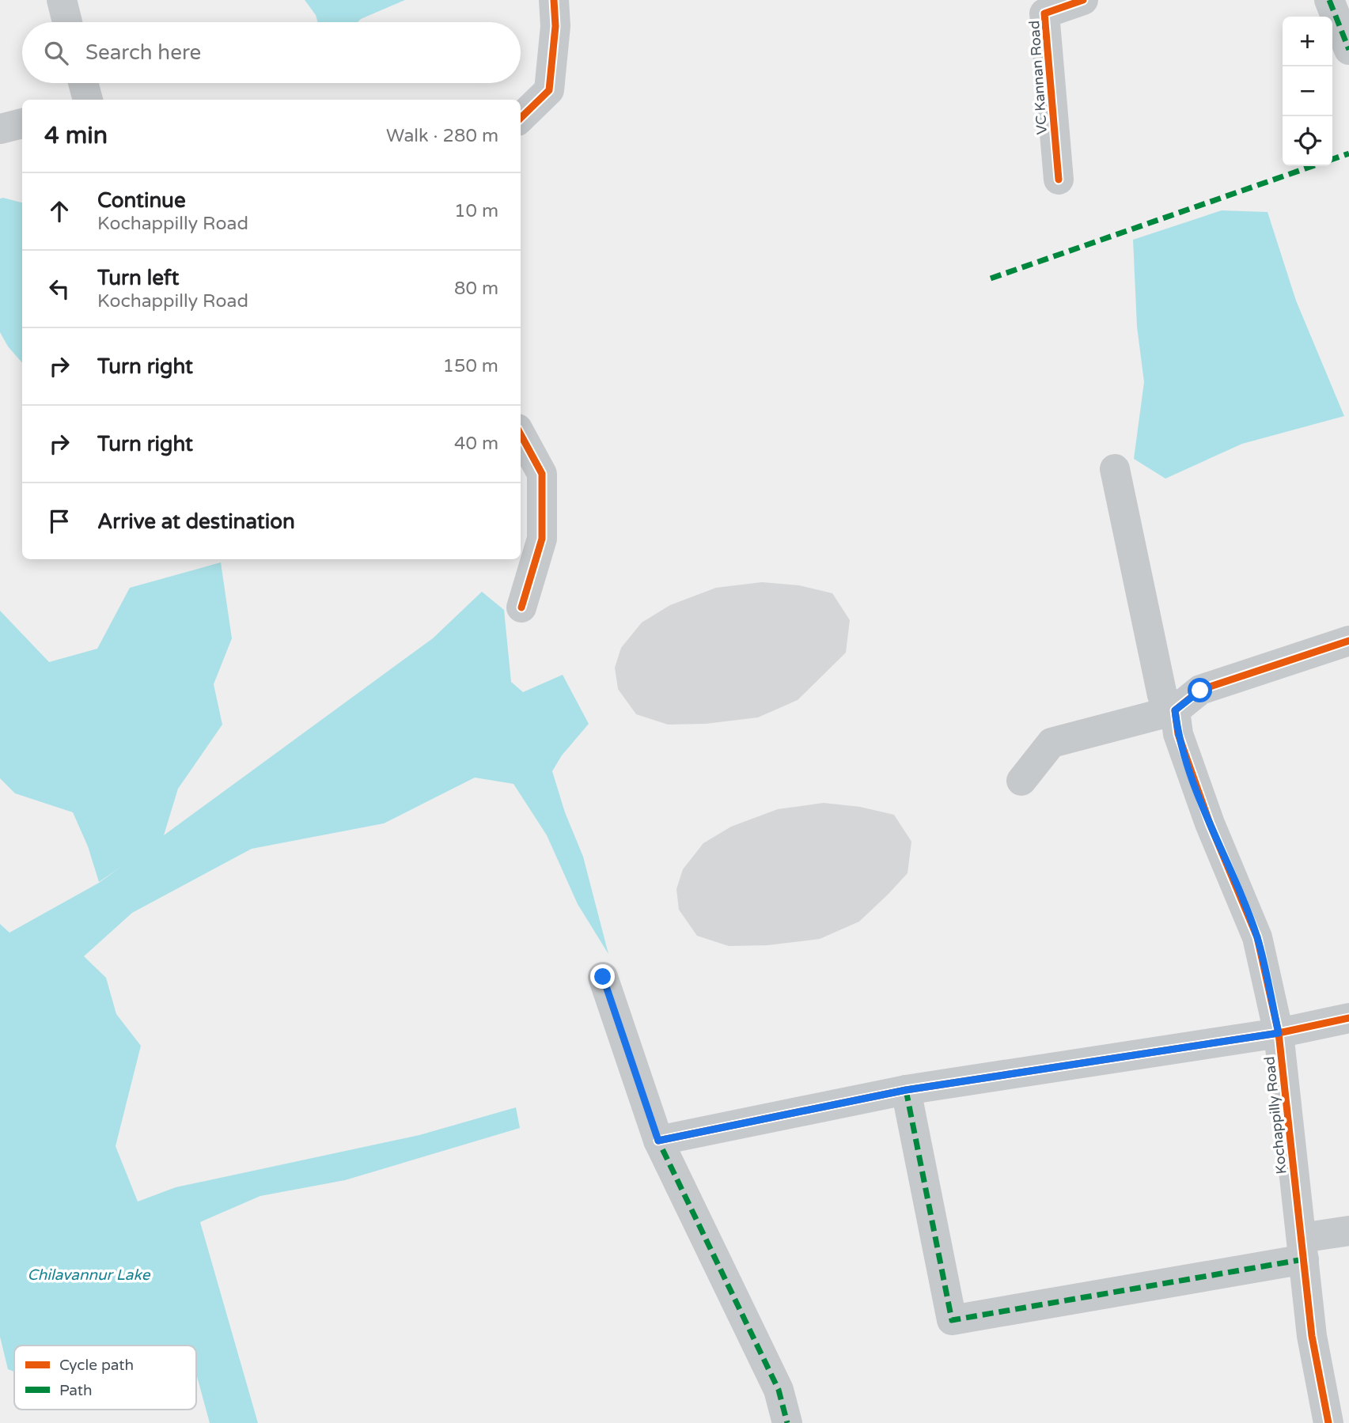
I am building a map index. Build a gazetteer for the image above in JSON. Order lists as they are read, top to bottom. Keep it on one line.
{"streets":{"street":["VC Kannan Road","Kochappilly Road"]},"water":["Chilavannur Lake"],"legend":["Cycle path","Path"],"page":{"map_buttons":["+","−"],"search":"Search here","heading":["4 min","Walk · 280 m"],"list":[["Continue","Kochappilly Road","10 m"],["Turn left","Kochappilly Road","80 m"],["Turn right","150 m"],["Turn right","40 m"],"Arrive at destination"]}}
